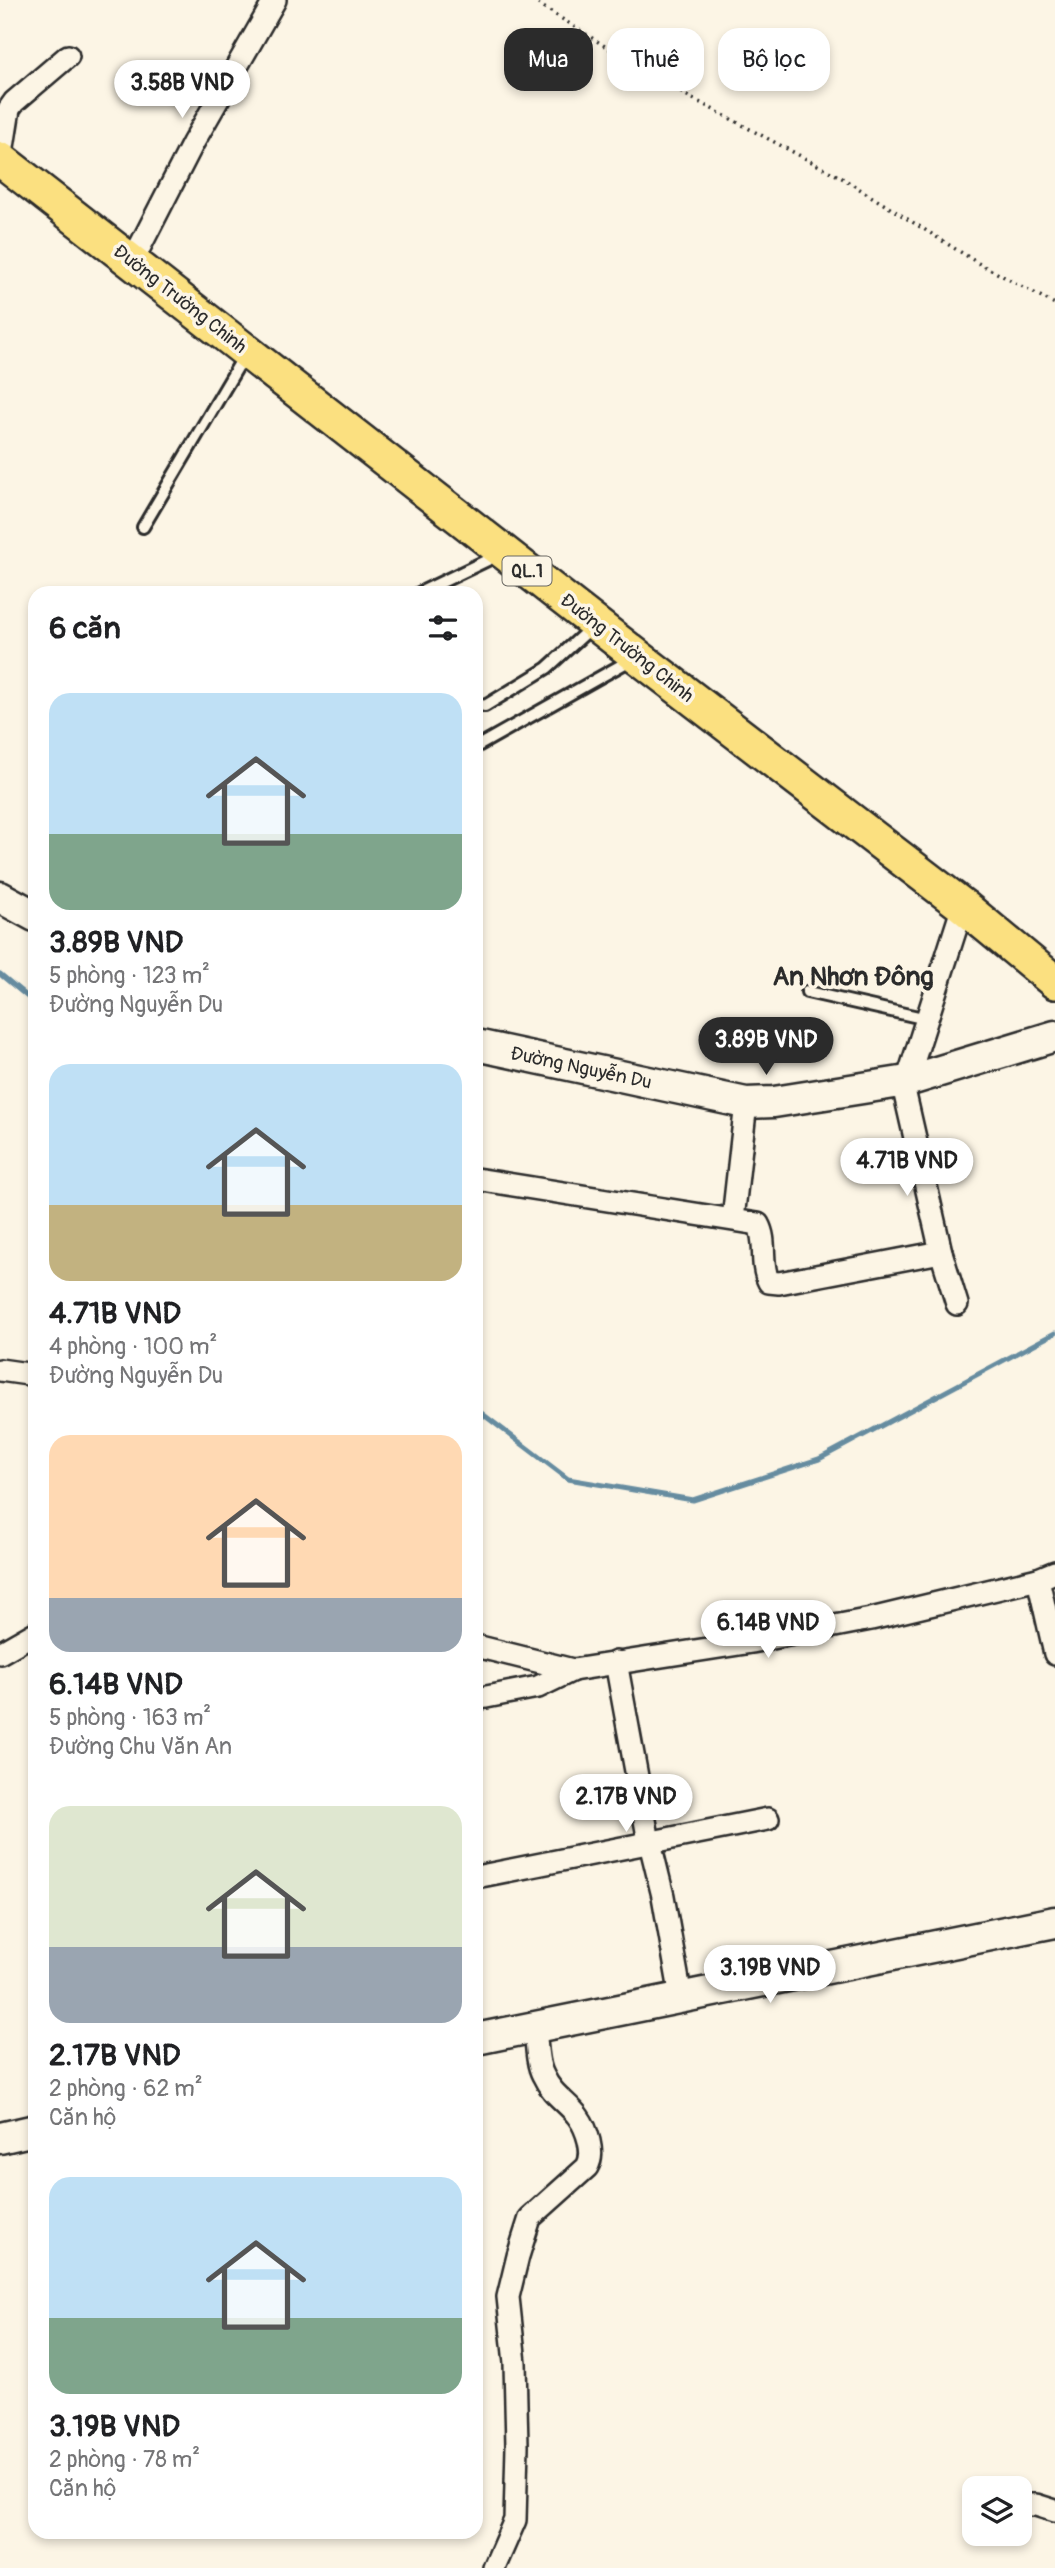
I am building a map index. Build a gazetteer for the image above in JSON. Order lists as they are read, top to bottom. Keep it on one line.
{"streets":{"main road":["Đường Trường Chinh","QL.1"],"street":["Đường Nguyễn Du"]},"districts":["An Nhơn Đông"],"page":{"chip":["Mua","Thuê","Bộ lọc"],"price":["3.58B VND","3.89B VND","4.71B VND","6.14B VND","2.17B VND","3.19B VND"],"heading":"6 căn","list":[{"name":"3.89B VND","note":"5 phòng · 123 m² · Đường Nguyễn Du"},{"name":"4.71B VND","note":"4 phòng · 100 m² · Đường Nguyễn Du"},{"name":"6.14B VND","note":"5 phòng · 163 m² · Đường Chu Văn An"},{"name":"2.17B VND","note":"2 phòng · 62 m² · Căn hộ"},{"name":"3.19B VND","note":"2 phòng · 78 m² · Căn hộ"}]}}
